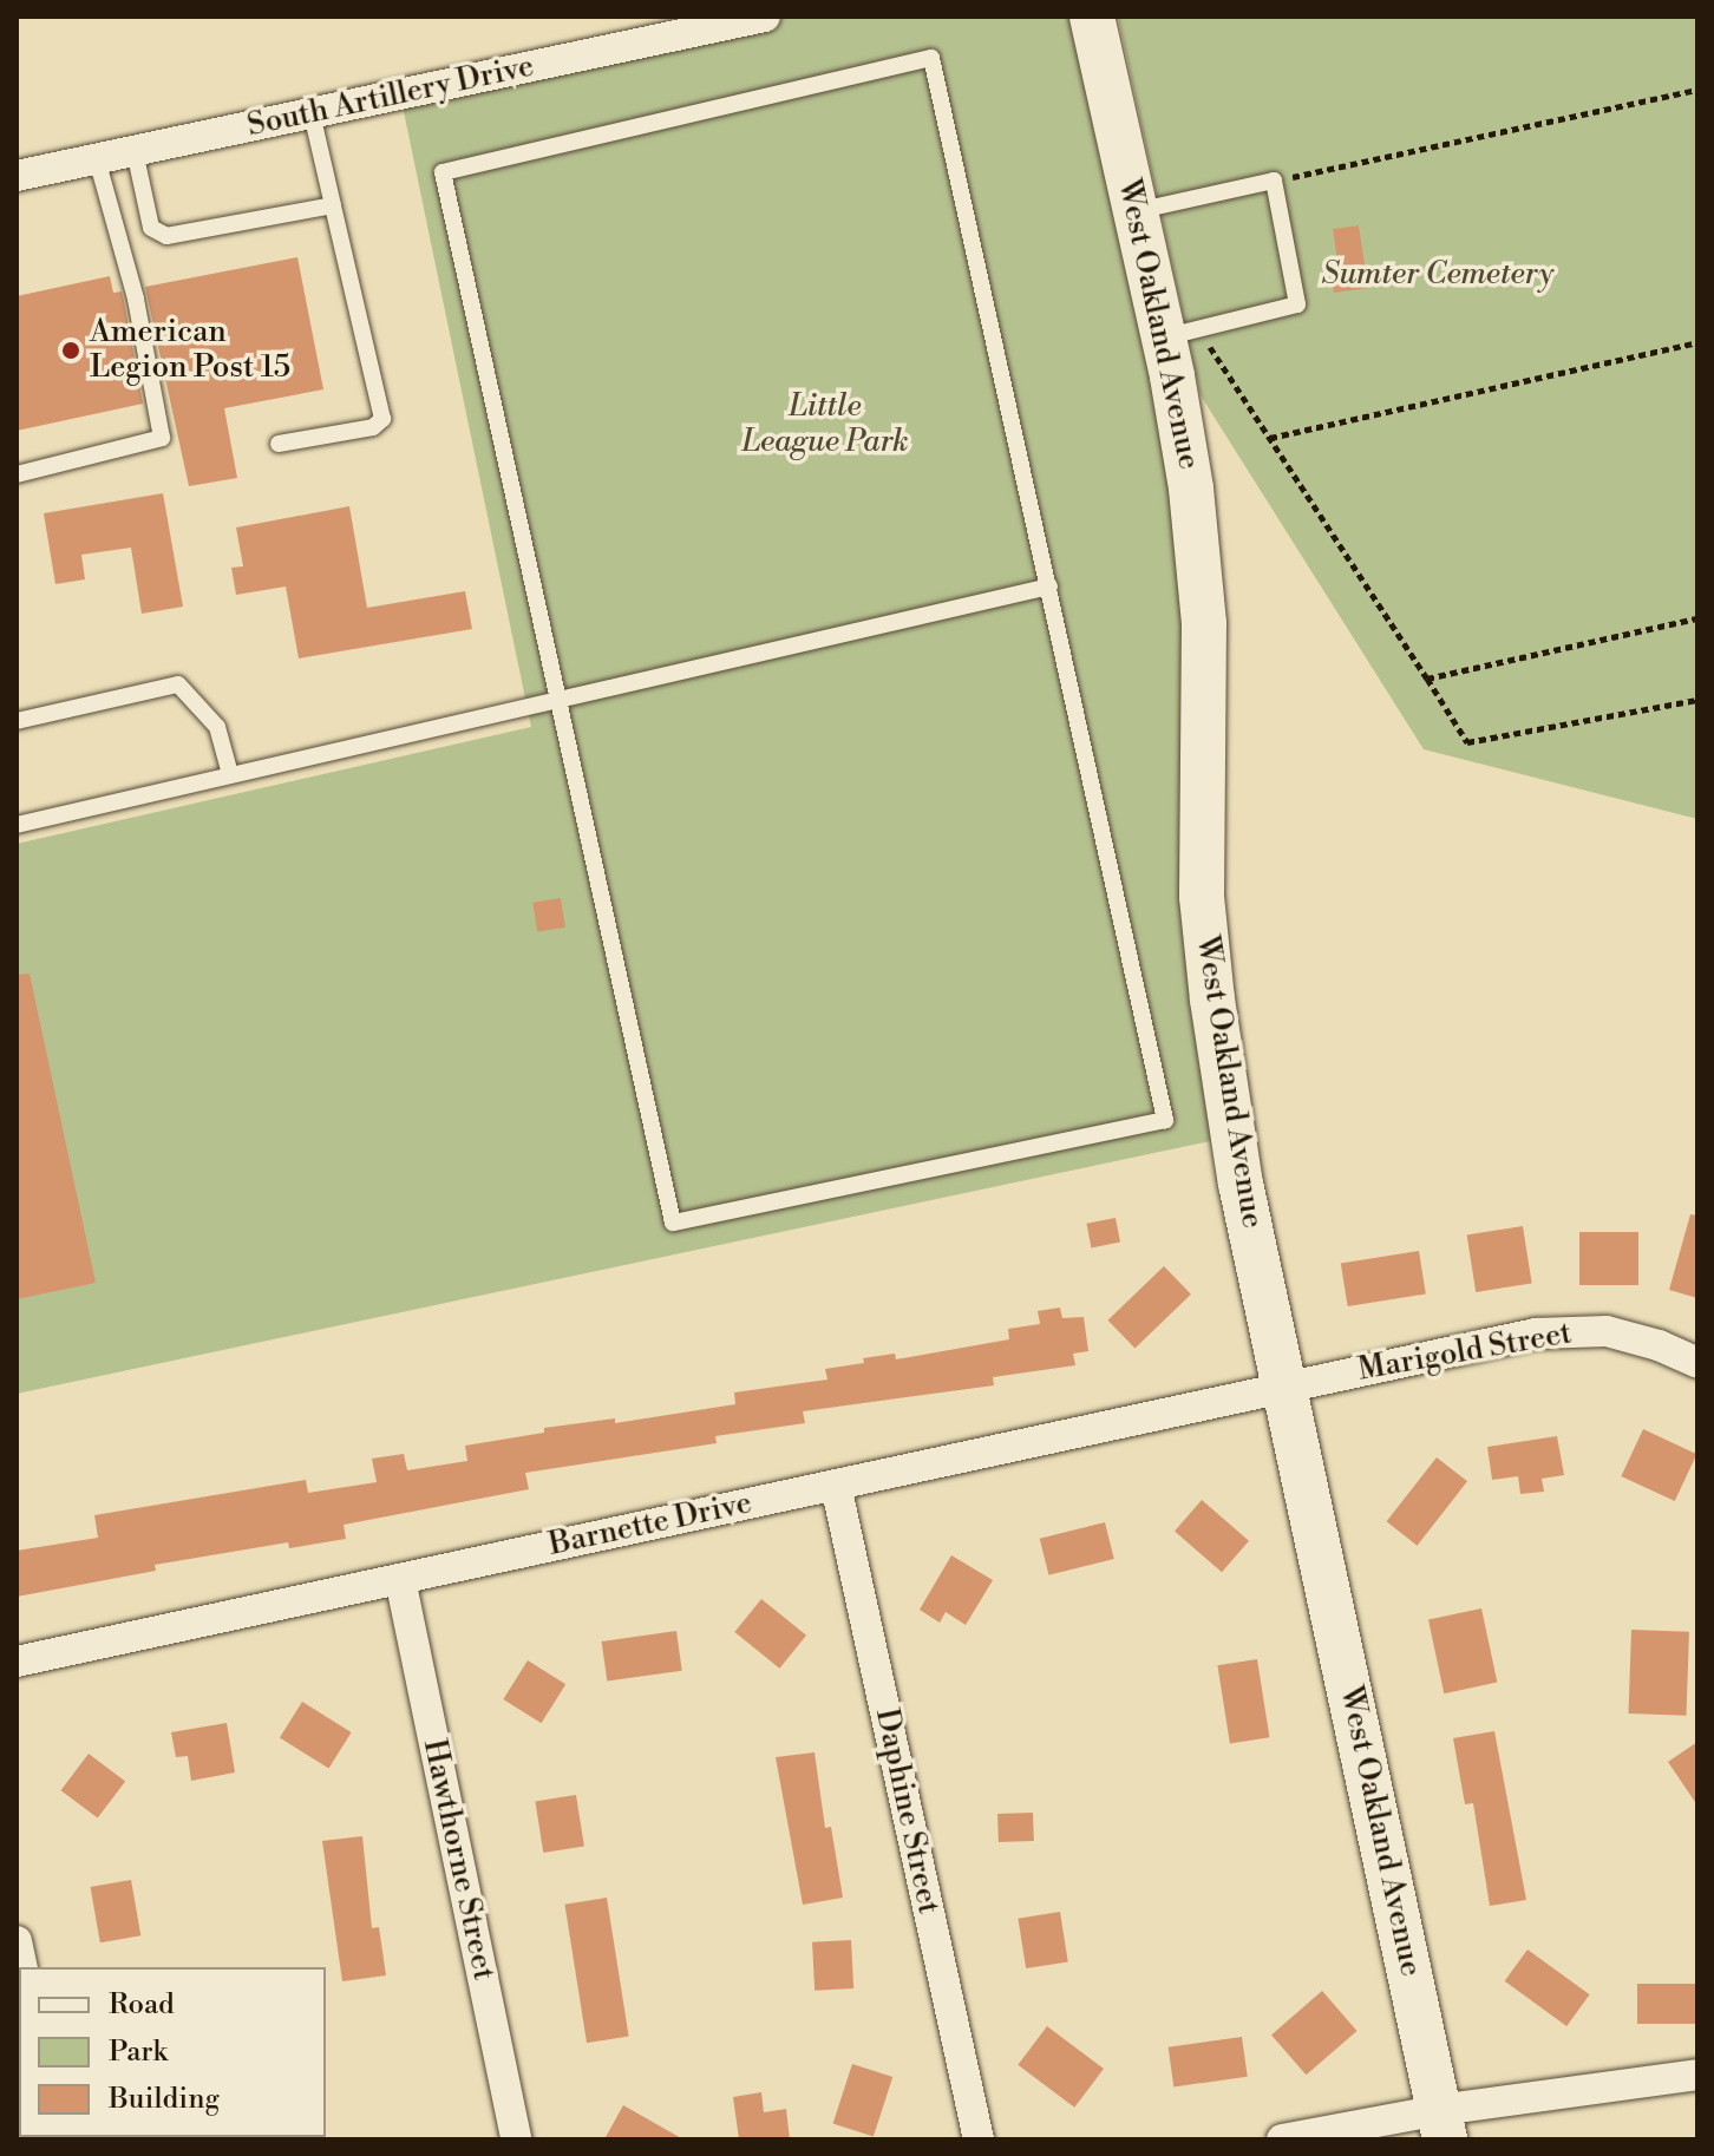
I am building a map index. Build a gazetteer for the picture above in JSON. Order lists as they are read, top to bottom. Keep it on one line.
{"streets":{"street":["South Artillery Drive","West Oakland Avenue","Marigold Street","Barnette Drive","Daphine Street","Hawthorne Street"]},"crossings":[["West Oakland Avenue","Marigold Street"],["West Oakland Avenue","Barnette Drive"],["Marigold Street","Barnette Drive"],["Barnette Drive","Daphine Street"],["Barnette Drive","Hawthorne Street"]],"parks":["Sumter Cemetery","Little League Park"],"places":["American Legion Post 15"],"legend":["Road","Park","Building"]}
